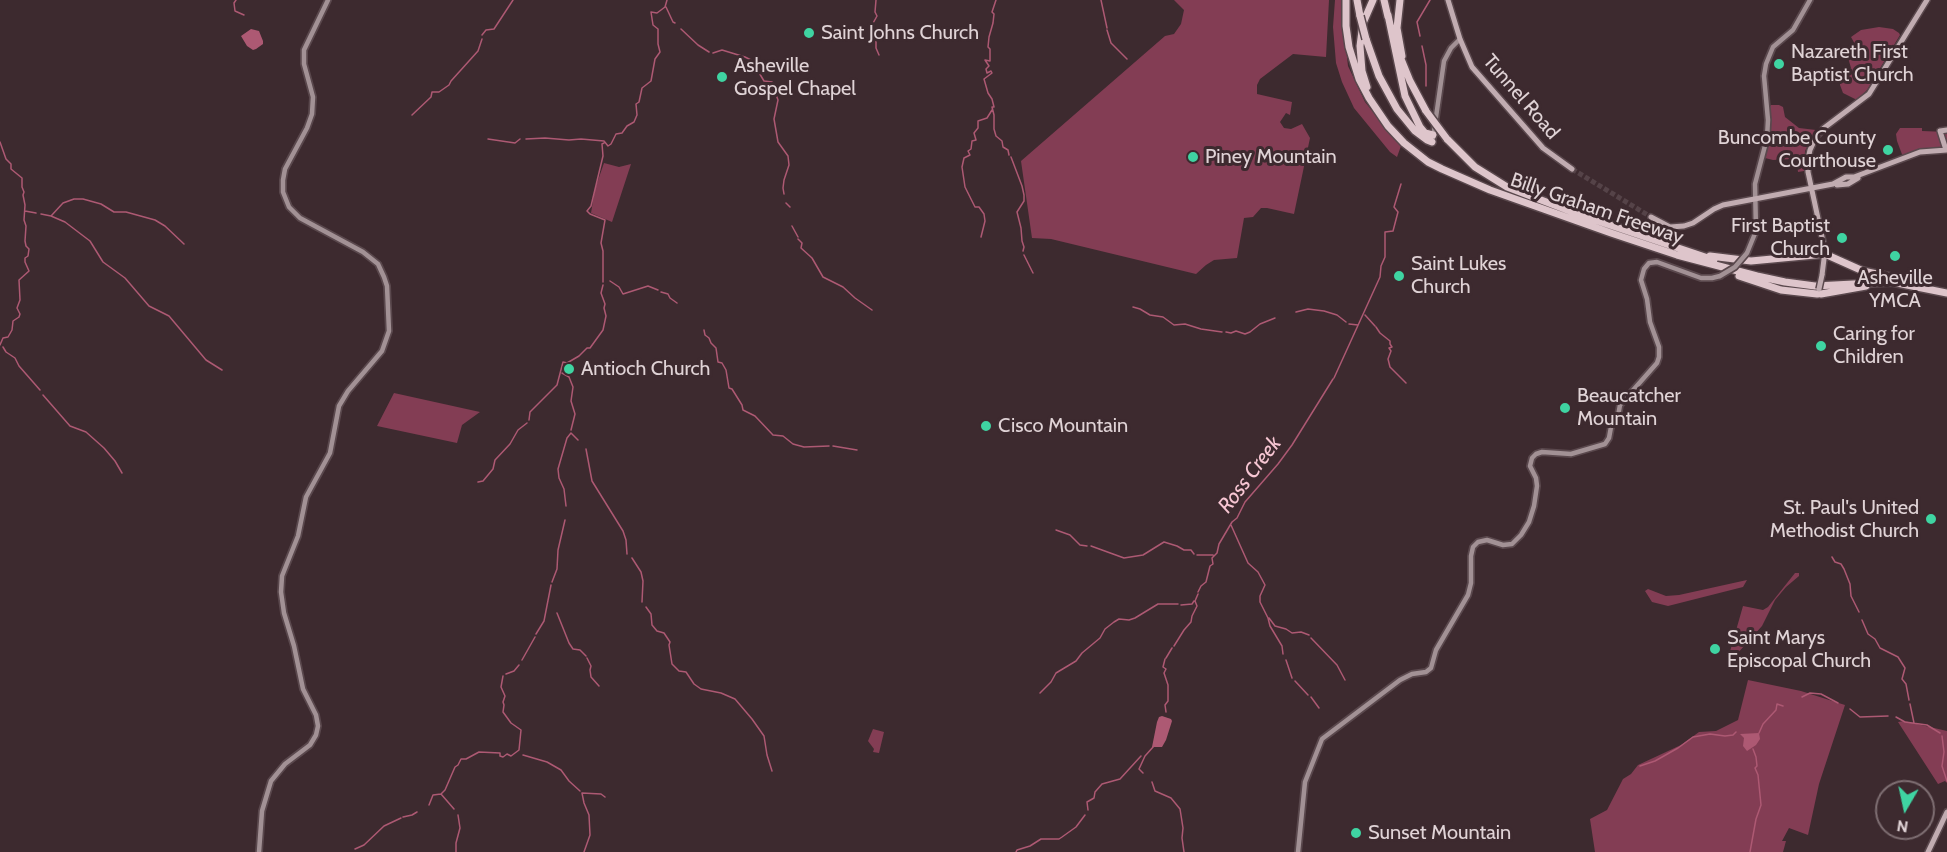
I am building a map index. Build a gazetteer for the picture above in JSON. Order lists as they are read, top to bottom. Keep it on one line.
{"streets":{"highway":["Billy Graham Freeway"],"main road":["Tunnel Road"]},"water":["Ross Creek"],"places":["Saint Johns Church","Nazareth First Baptist Church","Asheville Gospel Chapel","Buncombe County Courthouse","Piney Mountain","First Baptist Church","Asheville YMCA","Saint Lukes Church","Caring for Children","Antioch Church","Beaucatcher Mountain","Cisco Mountain","St. Paul's United Methodist Church","Saint Marys Episcopal Church","Sunset Mountain"],"north":"bottom"}
